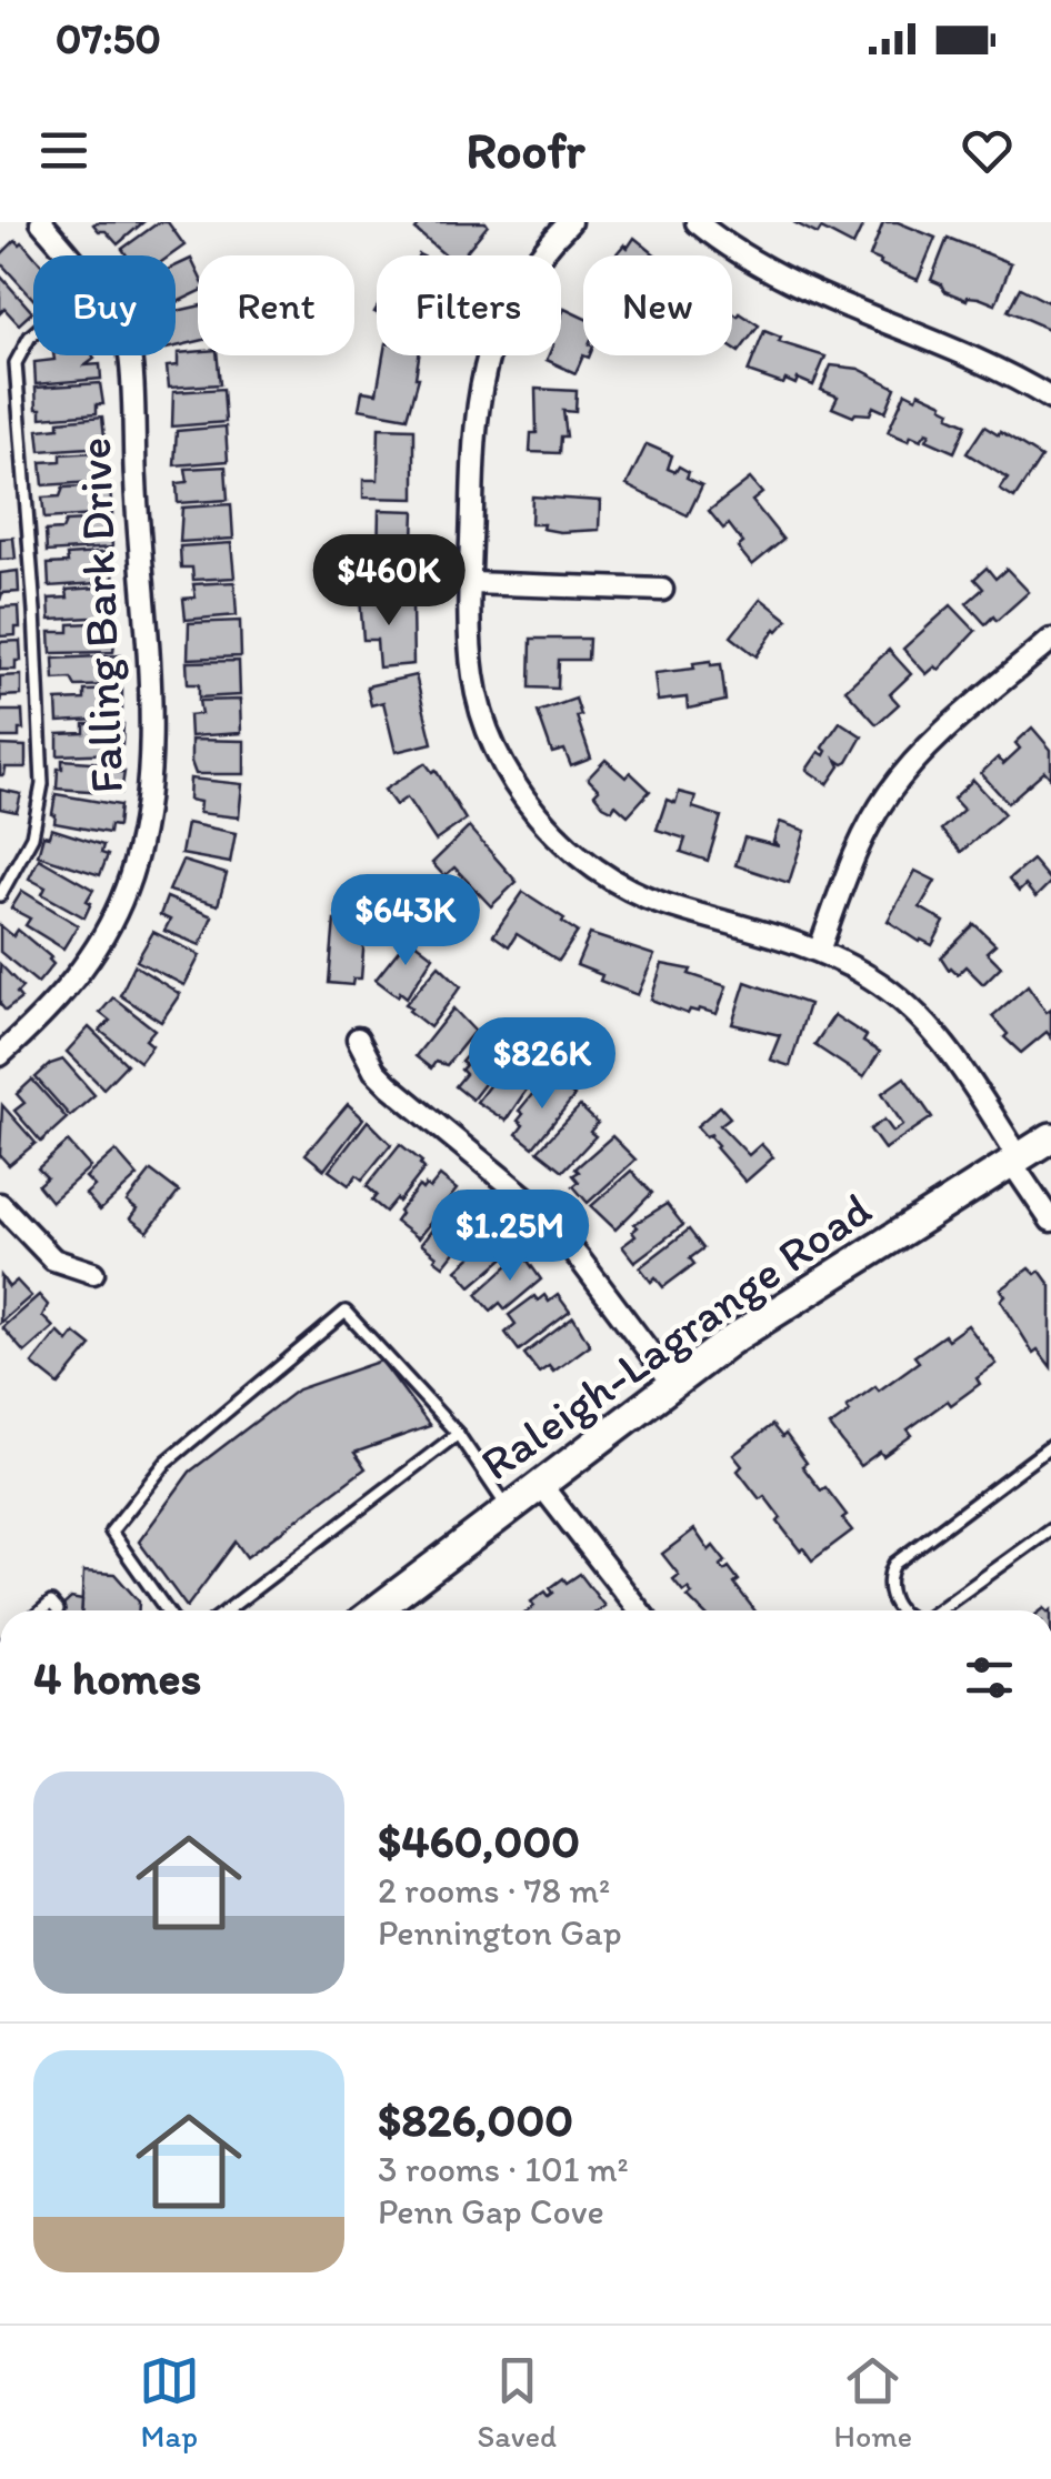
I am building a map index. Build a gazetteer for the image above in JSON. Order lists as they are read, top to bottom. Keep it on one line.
{"streets":{"main road":["Raleigh-Lagrange Road"],"street":["Falling Bark Drive"]},"page":{"status":"07:50","header":"Roofr","chip":["Buy","Rent","Filters","New"],"price":["$460K","$643K","$826K","$1.25M"],"heading":"4 homes","list":[{"name":"$460,000","note":"2 rooms · 78 m² · Pennington Gap"},{"name":"$826,000","note":"3 rooms · 101 m² · Penn Gap Cove"}],"tabs":["Map","Saved","Home"]}}
